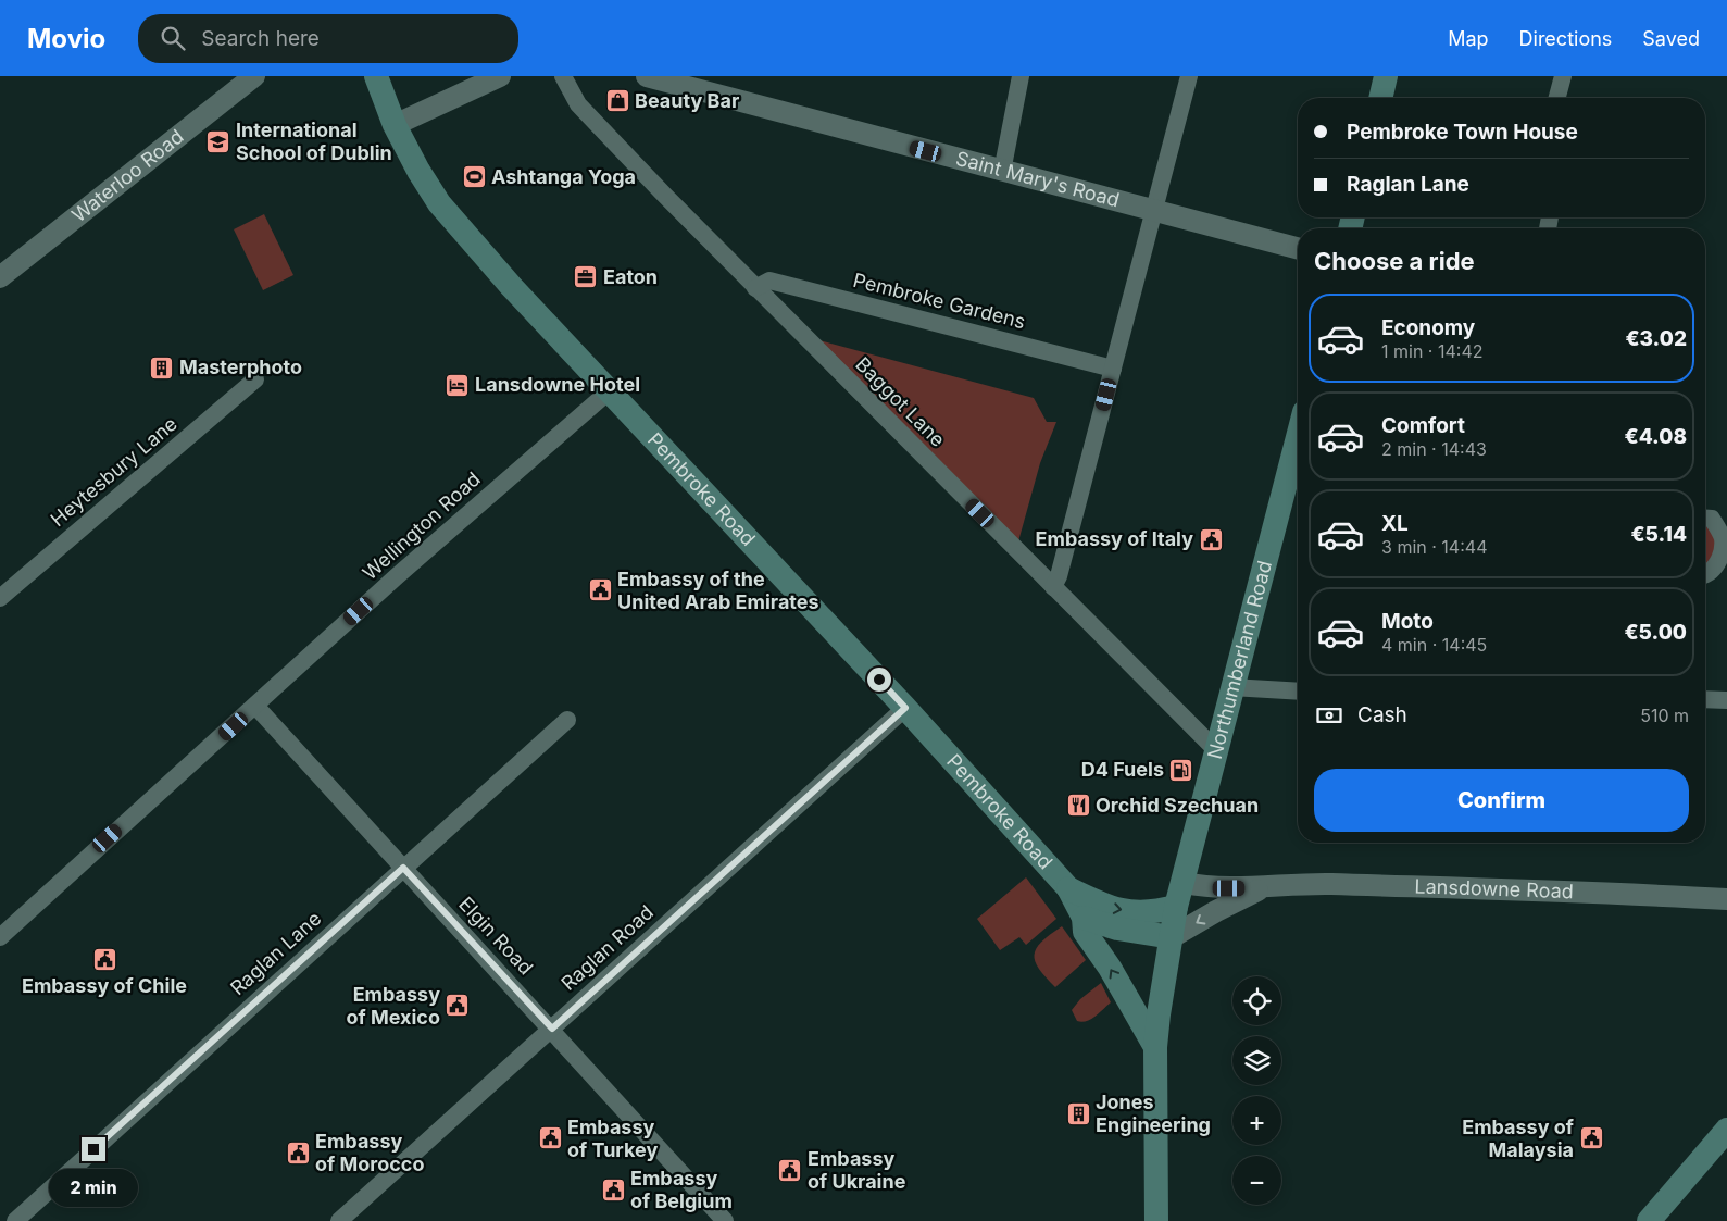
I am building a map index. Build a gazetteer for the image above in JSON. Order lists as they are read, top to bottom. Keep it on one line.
{"streets":{"main road":["Pembroke Road","Northumberland Road"],"street":["Waterloo Road","Saint Mary's Road","Pembroke Gardens","Baggot Lane","Heytesbury Lane","Wellington Road","Lansdowne Road","Elgin Road","Raglan Road","Raglan Lane"]},"crossings":[["Pembroke Gardens","Baggot Lane"],["Baggot Lane","Northumberland Road"],["Pembroke Road","Wellington Road"],["Pembroke Road","Northumberland Road"],["Pembroke Road","Lansdowne Road"],["Pembroke Road","Raglan Road"],["Wellington Road","Elgin Road"],["Northumberland Road","Lansdowne Road"],["Elgin Road","Raglan Road"],["Elgin Road","Raglan Lane"]],"places":{"shop":["Beauty Bar"],"school or university":["International School of Dublin"],"sports":["Ashtanga Yoga"],"office":["Eaton"],"building":["Masterphoto","Jones Engineering"],"hotel":["Lansdowne Hotel"],"public building":["Embassy of Italy","Embassy of the United Arab Emirates","Embassy of Chile","Embassy of Mexico","Embassy of Turkey","Embassy of Malaysia","Embassy of Morocco","Embassy of Ukraine","Embassy of Belgium"],"fuel station":["D4 Fuels"],"restaurant":["Orchid Szechuan"]},"page":{"header":"Movio","search":"Search here","nav":["Map","Directions","Saved"],"banner":["Pembroke Town House","Raglan Lane"],"heading":"Choose a ride","list":[{"name":"Economy","note":"1 min · 14:42","value":"€3.02"},{"name":"Comfort","note":"2 min · 14:43","value":"€4.08"},{"name":"XL","note":"3 min · 14:44","value":"€5.14"},{"name":"Moto","note":"4 min · 14:45","value":"€5.00"}],"pay":["Cash","510 m"],"buttons":"Confirm","map_buttons":["+","−"],"bubble":"2 min"}}
